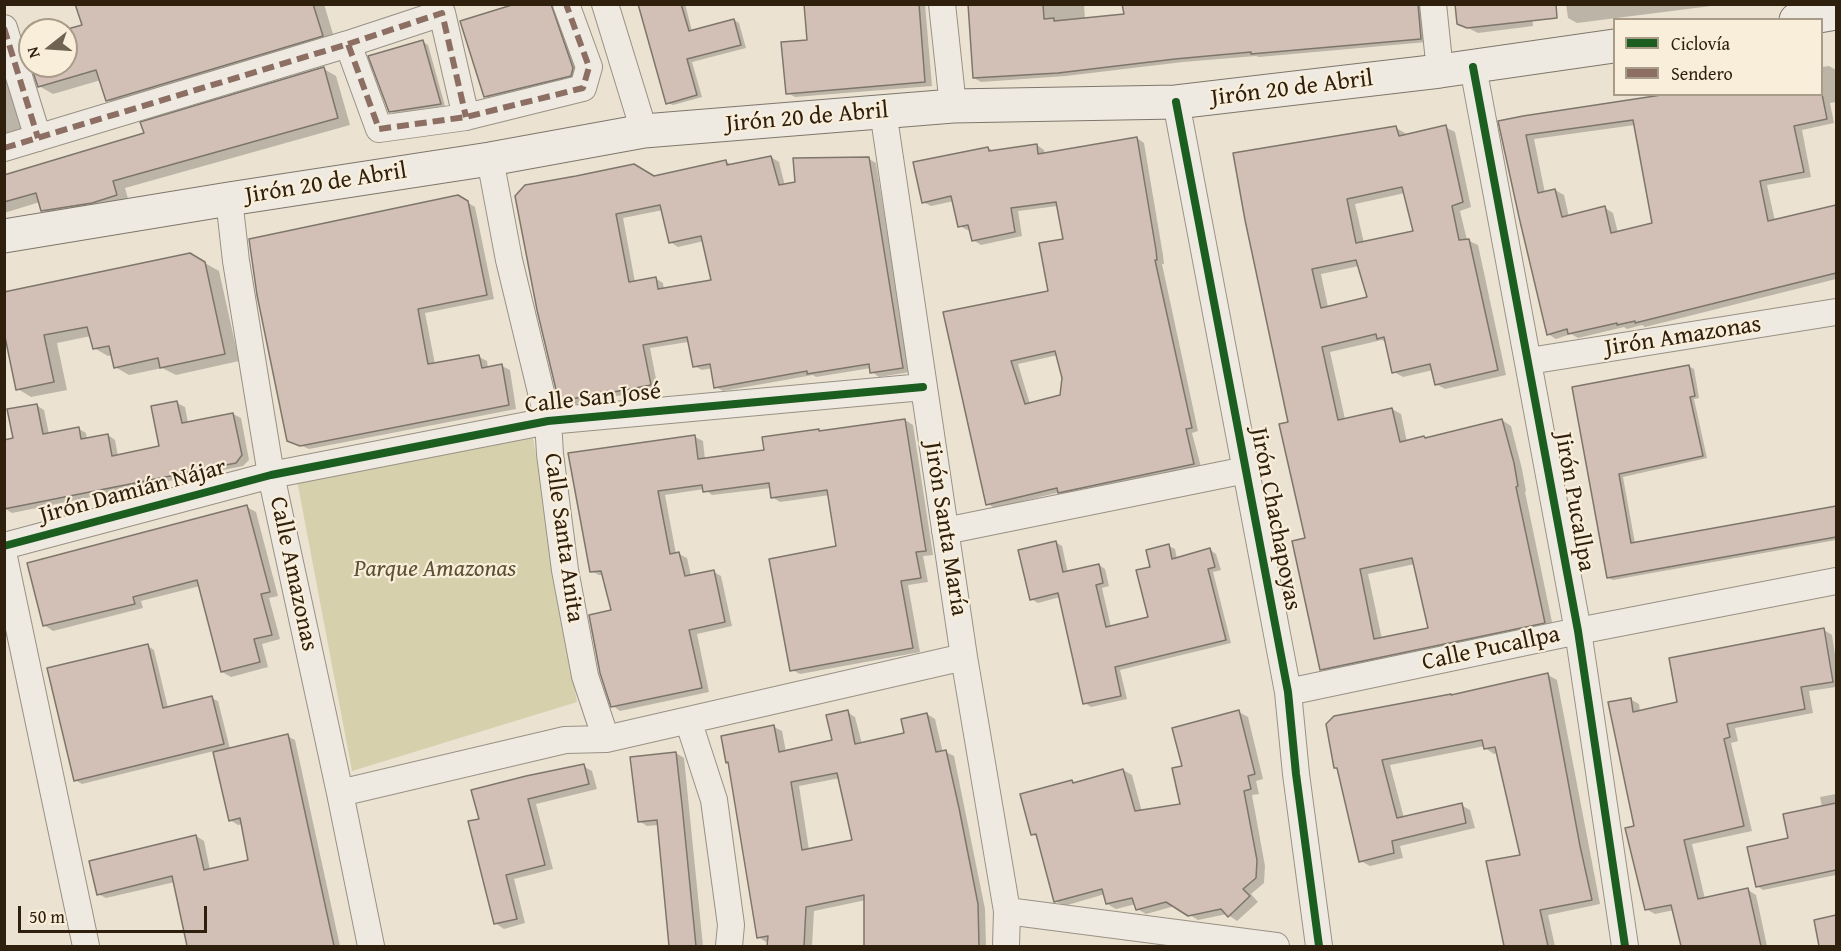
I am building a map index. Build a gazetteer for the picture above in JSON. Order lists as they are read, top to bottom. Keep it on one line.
{"streets":{"main road":["Jirón 20 de Abril"],"street":["Jirón Amazonas","Calle San José","Jirón Damián Nájar","Jirón Pucallpa","Jirón Chachapoyas","Jirón Santa María","Calle Santa Anita","Calle Amazonas","Calle Pucallpa"]},"crossings":[["Jirón 20 de Abril","Jirón Pucallpa"],["Jirón 20 de Abril","Jirón Chachapoyas"],["Jirón 20 de Abril","Jirón Santa María"],["Jirón 20 de Abril","Calle Santa Anita"],["Jirón 20 de Abril","Calle Amazonas"],["Jirón Amazonas","Jirón Pucallpa"],["Calle San José","Jirón Damián Nájar"],["Calle San José","Jirón Santa María"],["Calle San José","Calle Santa Anita"],["Calle San José","Calle Amazonas"],["Jirón Damián Nájar","Calle Amazonas"],["Jirón Pucallpa","Calle Pucallpa"],["Jirón Chachapoyas","Calle Pucallpa"]],"parks":["Parque Amazonas"],"legend":["Ciclovía","Sendero"],"scale_bar":"50 m","north":"left"}
